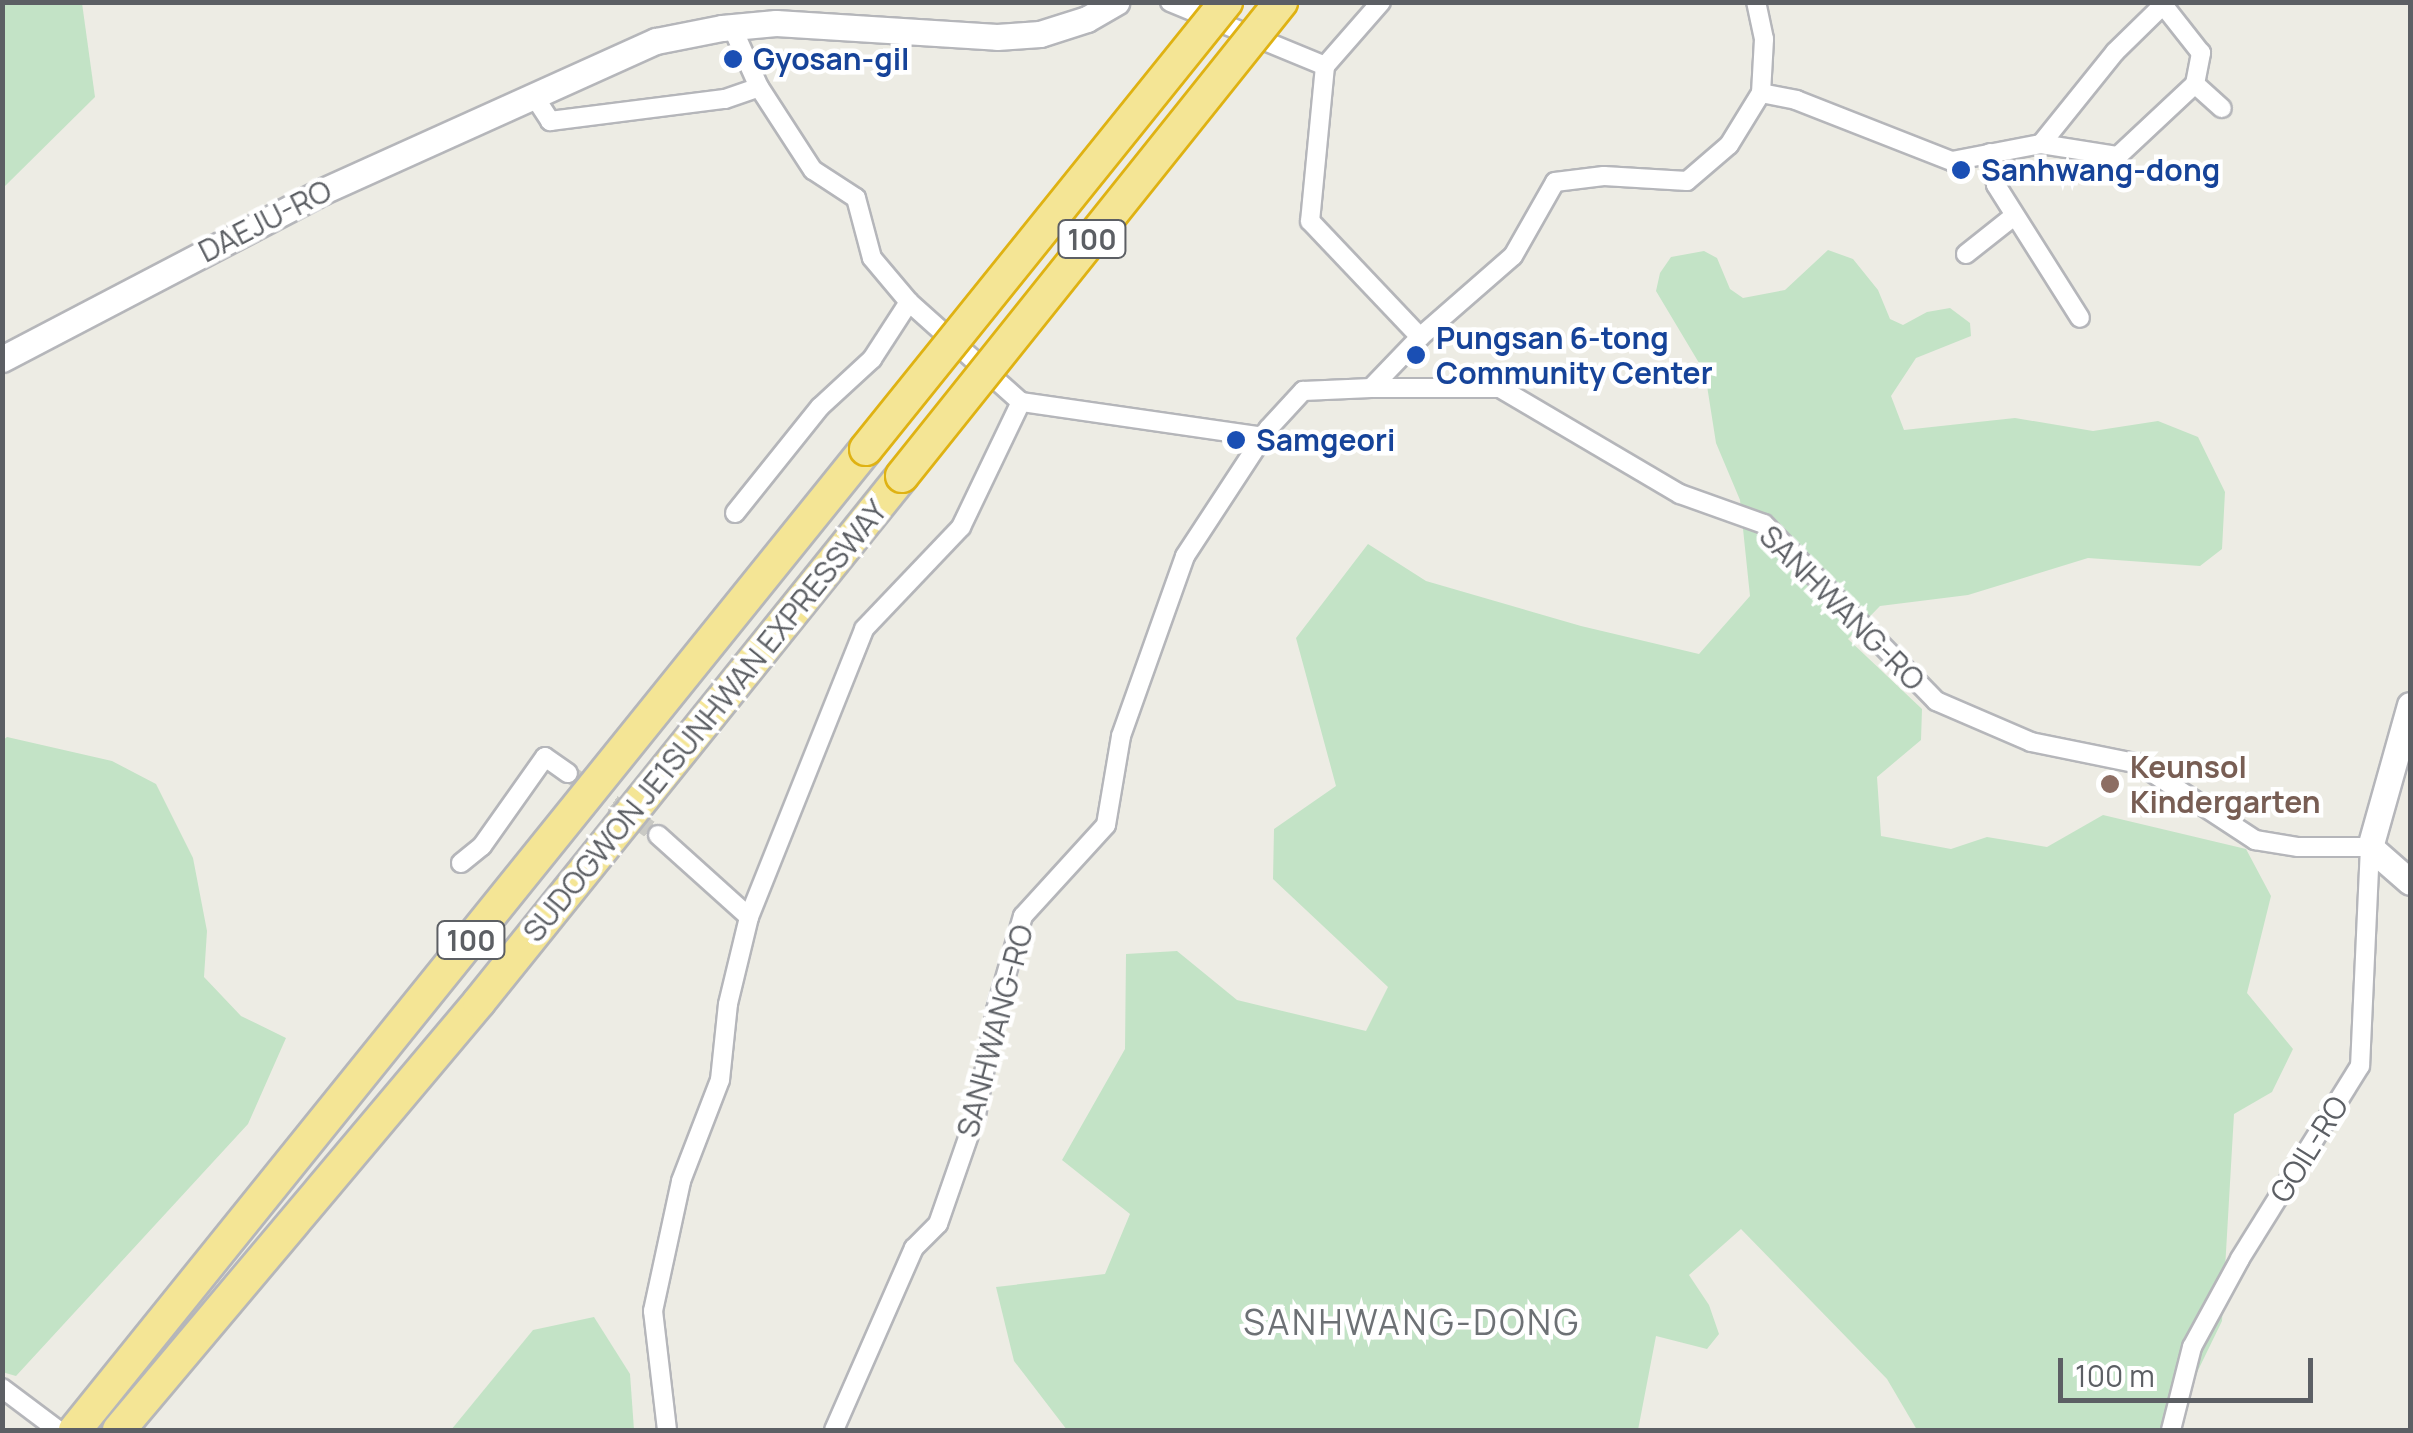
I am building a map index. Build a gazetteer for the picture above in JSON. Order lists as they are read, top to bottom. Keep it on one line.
{"streets":{"highway":["100","SUDOGWON JE1SUNHWAN EXPRESSWAY"],"street":["DAEJU-RO","SANHWANG-RO","GOIL-RO"]},"crossings":[["SANHWANG-RO","GOIL-RO"]],"districts":["SANHWANG-DONG"],"places":["Gyosan-gil","Sanhwang-dong","Pungsan 6-tong Community Center","Samgeori","Keunsol Kindergarten"],"scale_bar":"100 m"}
